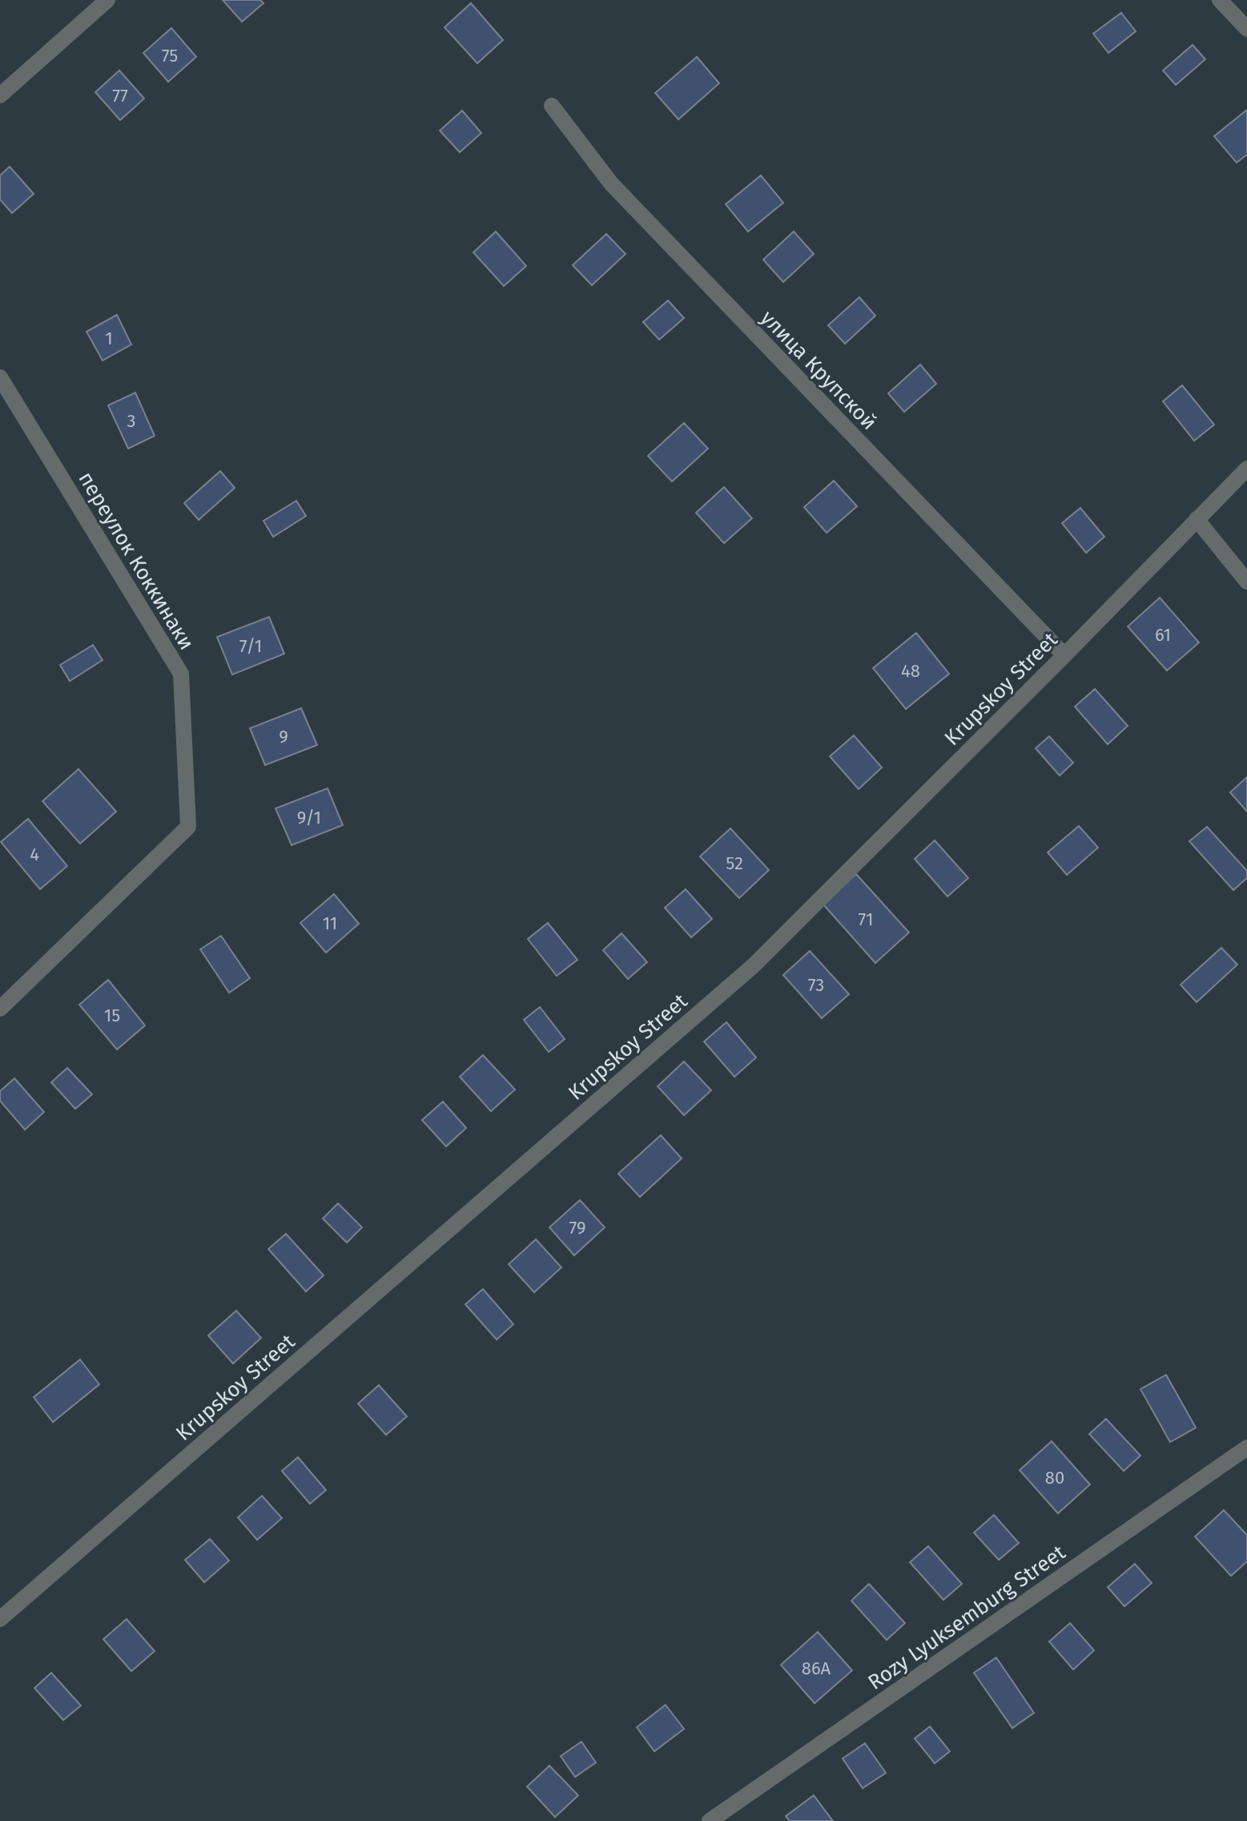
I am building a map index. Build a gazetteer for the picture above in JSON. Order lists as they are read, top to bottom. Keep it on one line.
{"streets":{"street":["улица Крупской","переулок Коккинаки","Krupskoy Street","Rozy Lyuksemburg Street"]},"crossings":[["улица Крупской","Krupskoy Street"]],"house_numbers":["75","77","1","3","61","7/1","48","9","9/1","4","52","71","11","73","15","79","80","86А"]}
